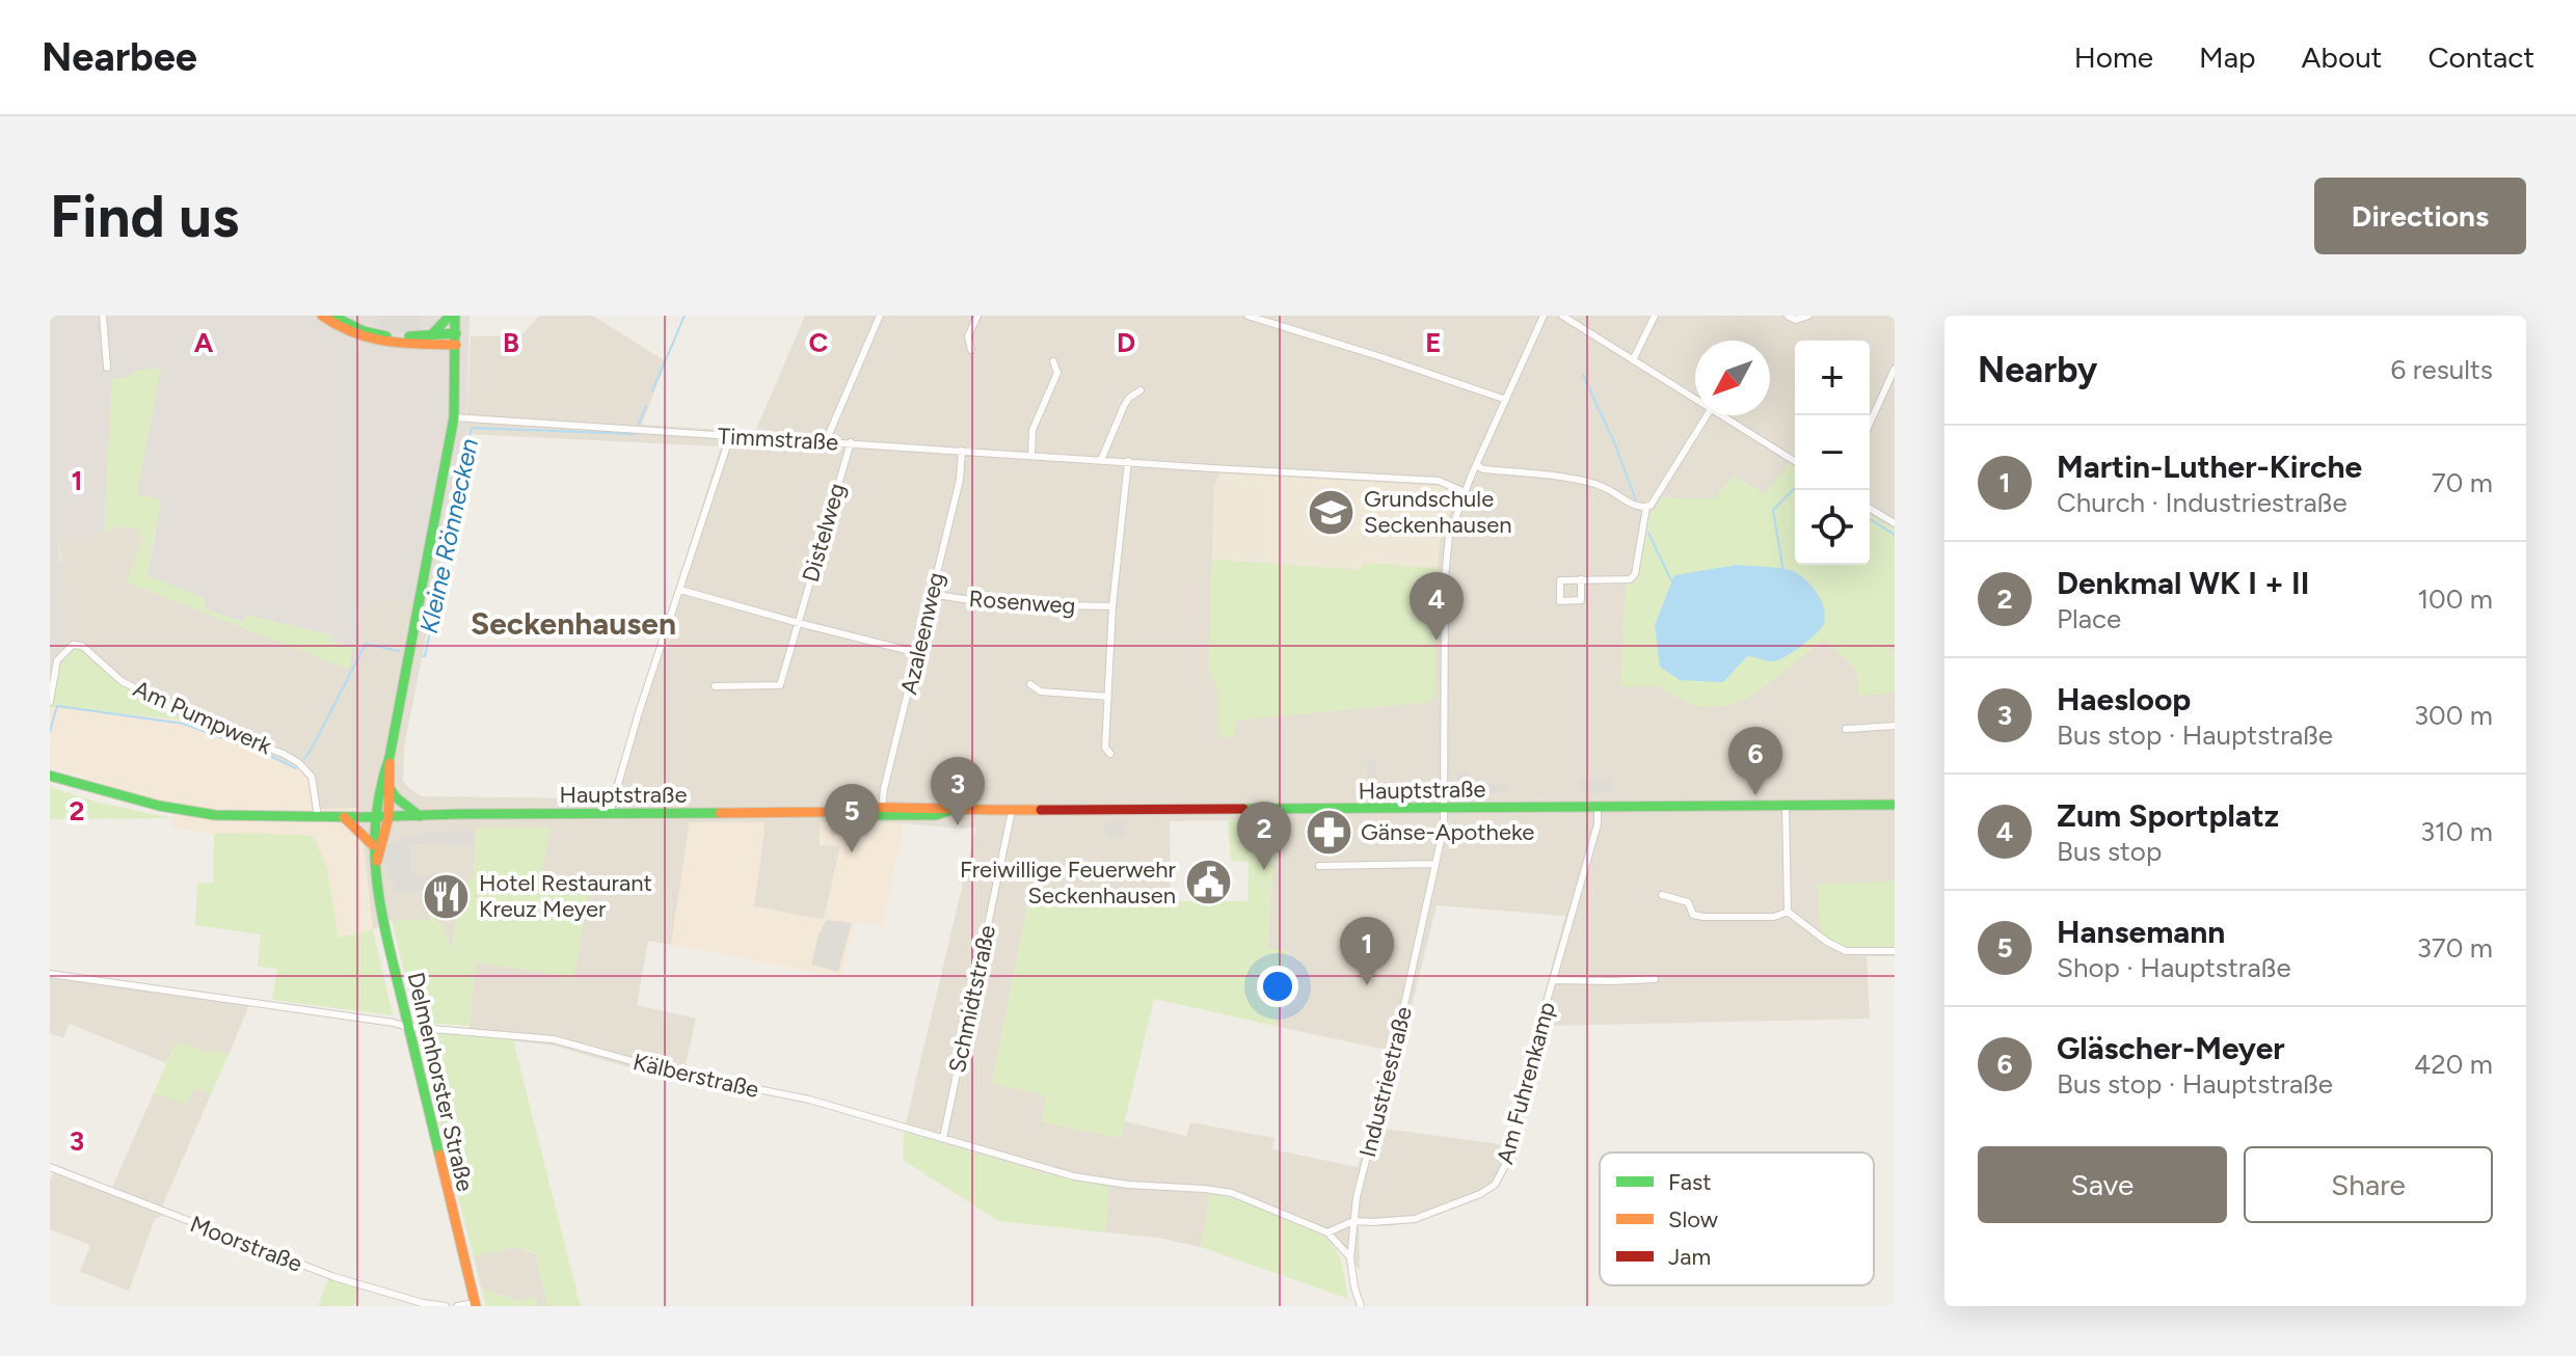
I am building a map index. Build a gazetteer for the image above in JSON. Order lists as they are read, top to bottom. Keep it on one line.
{"streets":{"main road":["Hauptstraße","Delmenhorster Straße"],"street":["Timmstraße","Distelweg","Rosenweg","Azaleenweg","Am Pumpwerk","Schmidtstraße","Kälberstraße","Industriestraße","Am Fuhrenkamp","Moorstraße"]},"crossings":[["Timmstraße","Distelweg"],["Timmstraße","Azaleenweg"],["Timmstraße","Delmenhorster Straße"],["Timmstraße","Industriestraße"],["Rosenweg","Azaleenweg"],["Azaleenweg","Hauptstraße"],["Am Pumpwerk","Hauptstraße"],["Hauptstraße","Schmidtstraße"],["Hauptstraße","Delmenhorster Straße"],["Hauptstraße","Industriestraße"],["Hauptstraße","Am Fuhrenkamp"],["Schmidtstraße","Kälberstraße"],["Kälberstraße","Delmenhorster Straße"],["Kälberstraße","Industriestraße"],["Industriestraße","Am Fuhrenkamp"]],"districts":["Seckenhausen"],"water":["Kleine Rönnecken"],"places":{"school or university":["Grundschule Seckenhausen"],"pharmacy":["Gänse-Apotheke"],"public building":["Freiwillige Feuerwehr Seckenhausen"],"restaurant":["Hotel Restaurant Kreuz Meyer"]},"legend":["Fast","Slow","Jam"],"north":"bottom left","page":{"header":"Nearbee","nav":["Home","Map","About","Contact"],"buttons":["Directions",["Save","Share"]],"title":"Find us","heading":["Nearby","6 results"],"map_buttons":["+","−"],"list":[{"mark":"1","name":"Martin-Luther-Kirche","note":"Church · Industriestraße","value":"70 m"},{"mark":"2","name":"Denkmal WK I + II","note":"Place","value":"100 m"},{"mark":"3","name":"Haesloop","note":"Bus stop · Hauptstraße","value":"300 m"},{"mark":"4","name":"Zum Sportplatz","note":"Bus stop","value":"310 m"},{"mark":"5","name":"Hansemann","note":"Shop · Hauptstraße","value":"370 m"},{"mark":"6","name":"Gläscher-Meyer","note":"Bus stop · Hauptstraße","value":"420 m"}],"pins":["4","6","3","5","2","1"]},"grid":{"columns":["A","B","C","D","E"],"rows":["1","2","3"]}}
